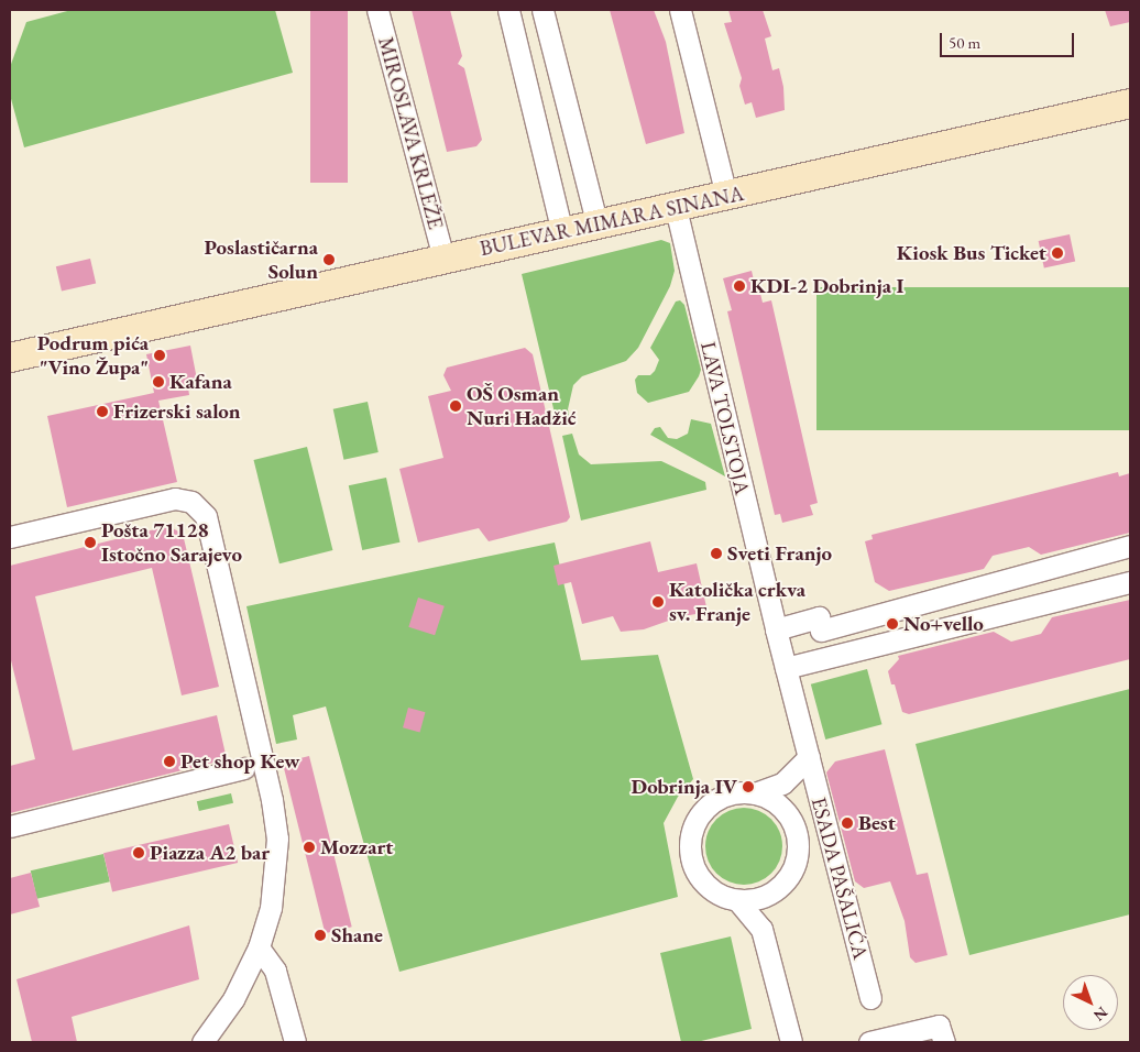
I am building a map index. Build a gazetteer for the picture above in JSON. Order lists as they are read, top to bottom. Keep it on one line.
{"streets":{"street":["MIROSLAVA KRLEŽE","BULEVAR MIMARA SINANA","LAVA TOLSTOJA","ESADA PAŠALIĆA"]},"crossings":[["MIROSLAVA KRLEŽE","BULEVAR MIMARA SINANA"],["BULEVAR MIMARA SINANA","LAVA TOLSTOJA"],["LAVA TOLSTOJA","ESADA PAŠALIĆA"]],"places":["Kiosk Bus Ticket","Poslastičarna Solun","KDI-2 Dobrinja I","Podrum pića \"Vino Župa\"","Kafana","OŠ Osman Nuri Hadžić","Frizerski salon","Pošta 71128 Istočno Sarajevo","Sveti Franjo","Katolička crkva sv. Franje","No+vello","Pet shop Kew","Dobrinja IV","Best","Mozzart","Piazza A2 bar","Shane"],"scale_bar":"50 m","north":"bottom right"}
